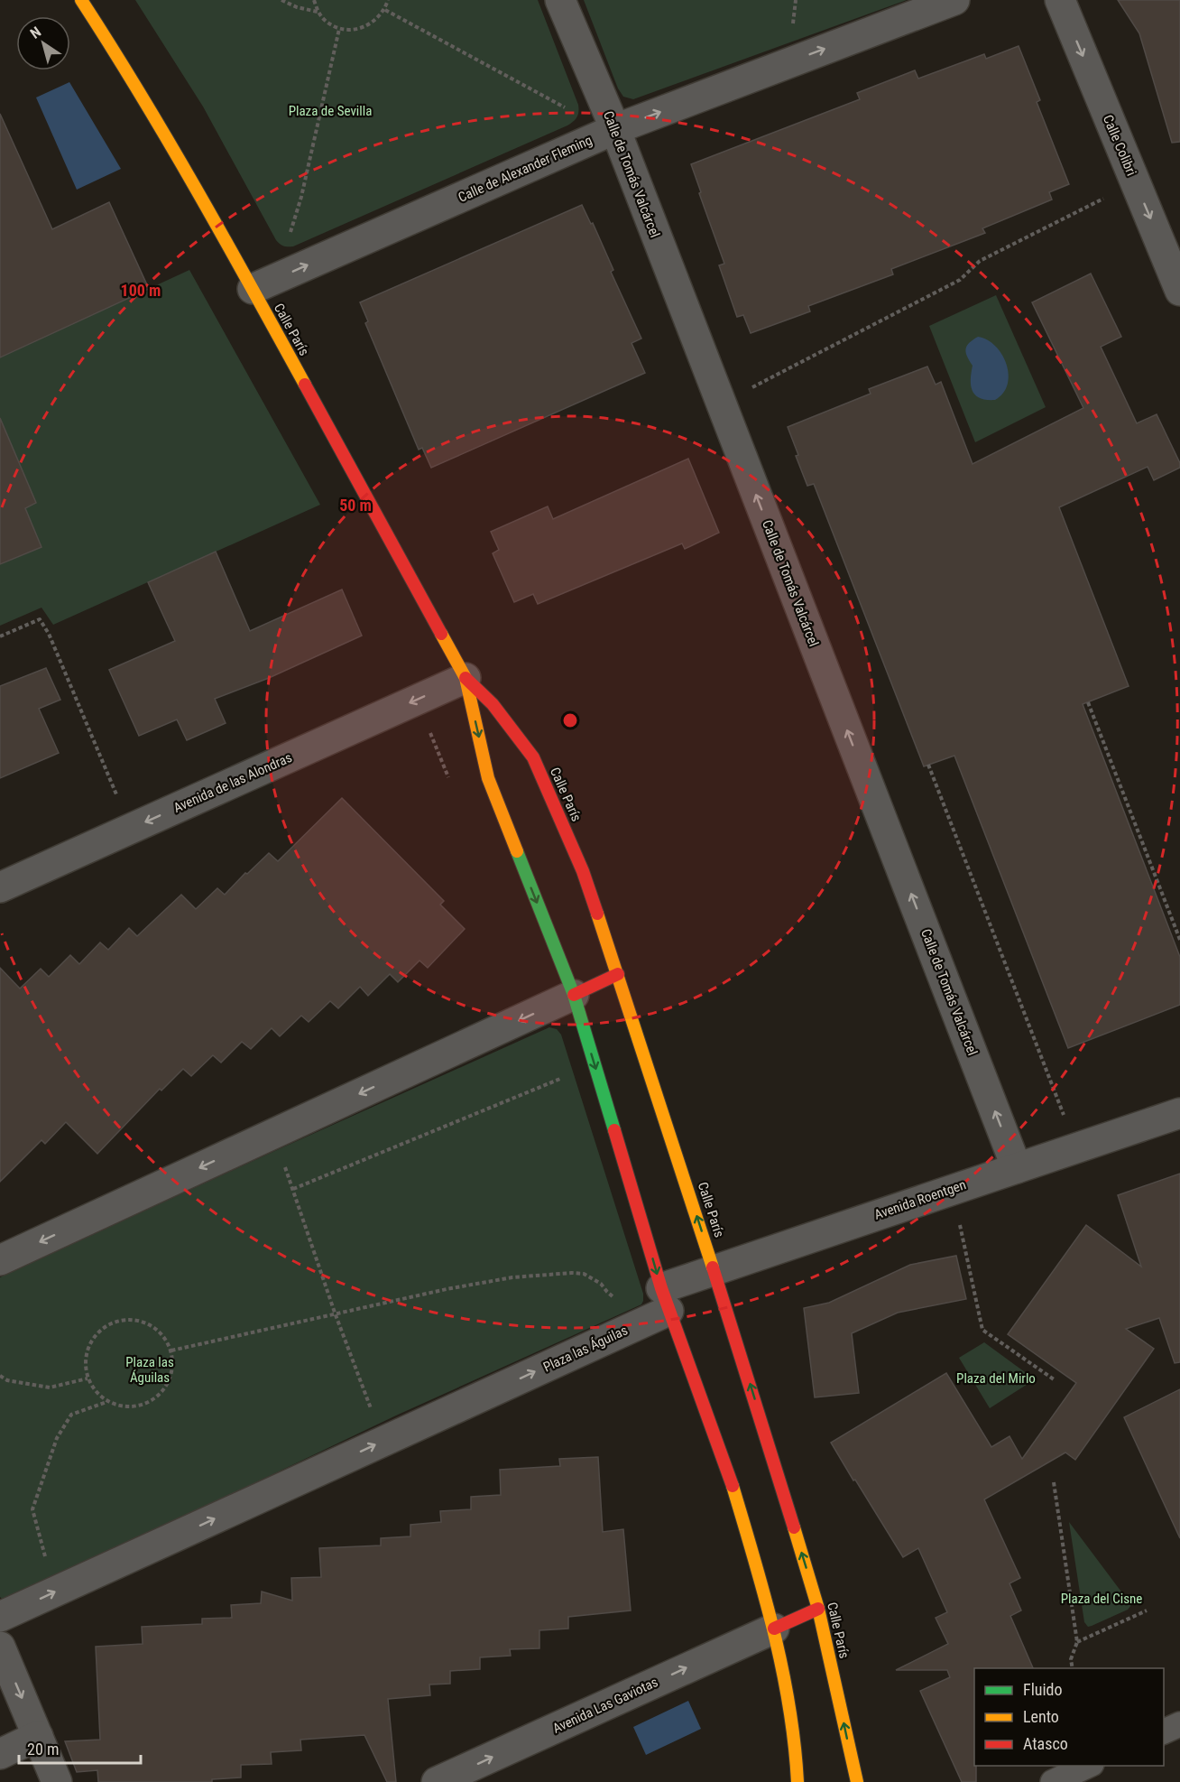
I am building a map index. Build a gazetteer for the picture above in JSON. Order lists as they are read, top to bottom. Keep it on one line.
{"streets":{"main road":["Calle París"],"street":["Calle Colibri","Calle de Alexander Fleming","Calle de Tomás Valcárcel","Avenida de las Alondras","Avenida Roentgen","Plaza las Águilas","Avenida Las Gaviotas"]},"crossings":[["Calle de Alexander Fleming","Calle de Tomás Valcárcel"],["Calle de Alexander Fleming","Calle París"],["Calle de Tomás Valcárcel","Avenida Roentgen"],["Calle París","Avenida de las Alondras"],["Calle París","Avenida Roentgen"],["Calle París","Plaza las Águilas"],["Calle París","Avenida Las Gaviotas"],["Avenida Roentgen","Plaza las Águilas"]],"one_way":["Calle Colibri","Calle de Alexander Fleming","Calle de Tomás Valcárcel","Avenida de las Alondras","Plaza las Águilas","Avenida Las Gaviotas"],"parks":["Plaza de Sevilla","Plaza las Águilas","Plaza del Mirlo","Plaza del Cisne"],"legend":["Fluido","Lento","Atasco"],"scale_bar":"20 m","north":"top left","rings":["100 m","50 m"]}
